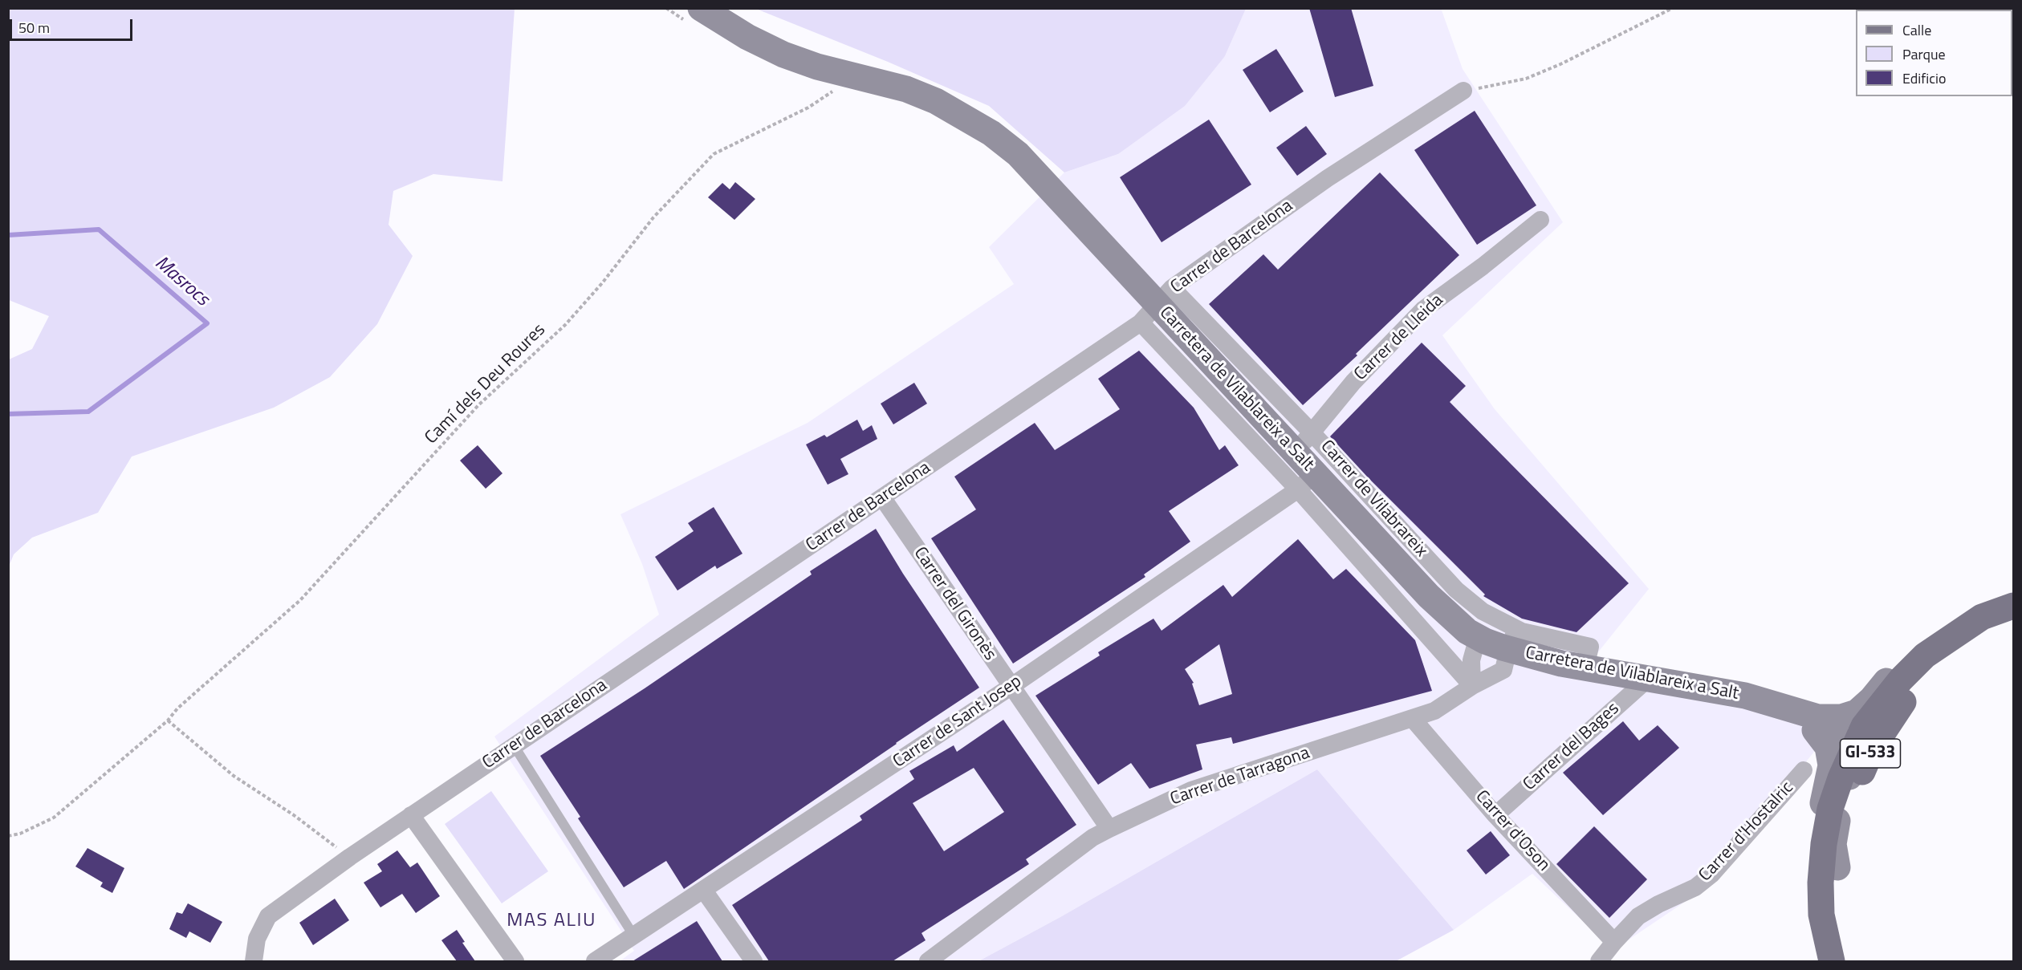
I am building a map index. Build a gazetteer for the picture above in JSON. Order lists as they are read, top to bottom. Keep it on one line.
{"streets":{"main road":["GI-533"],"street":["Carrer de Barcelona","Carrer de Lleida","Carretera de Vilablareix a Salt","Carrer de Vilabrareix","Carrer del Gironès","Carrer de Sant Josep","Carrer del Bages","Carrer de Tarragona","Carrer d'Oson","Carrer d'Hostalric"],"path":["Camí dels Deu Roures"]},"crossings":[["Carrer de Barcelona","Carretera de Vilablareix a Salt"],["Carrer de Barcelona","Carrer de Vilabrareix"],["Carrer de Barcelona","Carrer del Gironès"],["Carrer de Lleida","Carretera de Vilablareix a Salt"],["Carrer de Lleida","Carrer de Vilabrareix"],["Carretera de Vilablareix a Salt","Carrer de Vilabrareix"],["Carretera de Vilablareix a Salt","Carrer de Sant Josep"],["Carretera de Vilablareix a Salt","Carrer del Bages"],["Carretera de Vilablareix a Salt","Carrer de Tarragona"],["Carrer de Vilabrareix","Carrer de Tarragona"],["Carrer del Gironès","Carrer de Sant Josep"],["Carrer del Gironès","Carrer de Tarragona"],["Carrer del Bages","Carrer d'Oson"],["Carrer de Tarragona","Carrer d'Oson"],["Carrer d'Oson","Carrer d'Hostalric"]],"districts":["MAS ALIU"],"water":["Masrocs"],"legend":["Calle","Parque","Edificio"],"scale_bar":"50 m"}
